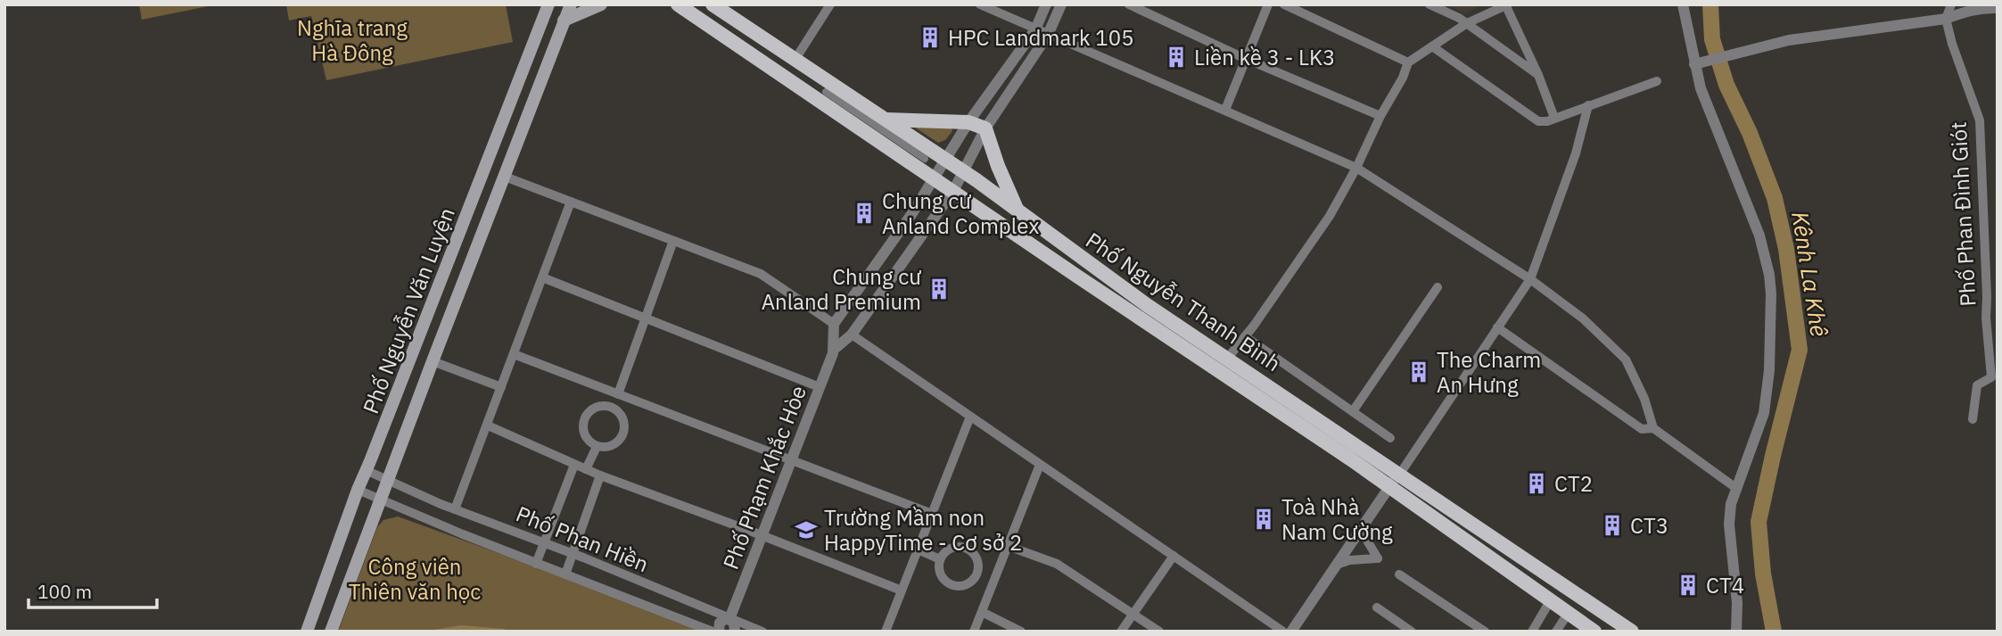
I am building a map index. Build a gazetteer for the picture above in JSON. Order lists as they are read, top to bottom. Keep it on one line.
{"streets":{"main road":["Phố Nguyễn Thanh Bình","Phố Nguyễn Văn Luyện"],"street":["Phố Phan Đình Giót","Phố Phạm Khắc Hòe","Phố Phan Hiền"]},"crossings":[["Phố Nguyễn Thanh Bình","Phố Phạm Khắc Hòe"],["Phố Nguyễn Văn Luyện","Phố Phan Hiền"],["Phố Phạm Khắc Hòe","Phố Phan Hiền"]],"water":["Kênh La Khê"],"parks":["Nghĩa trang Hà Đông","Công viên Thiên văn học"],"places":{"building":["HPC Landmark 105","Liền kề 3 - LK3","Chung cư Anland Complex","Chung cư Anland Premium","The Charm An Hưng","CT2","Toà Nhà Nam Cường","CT3","CT4"],"school or university":["Trường Mầm non HappyTime - Cơ sở 2"]},"scale_bar":"100 m"}
